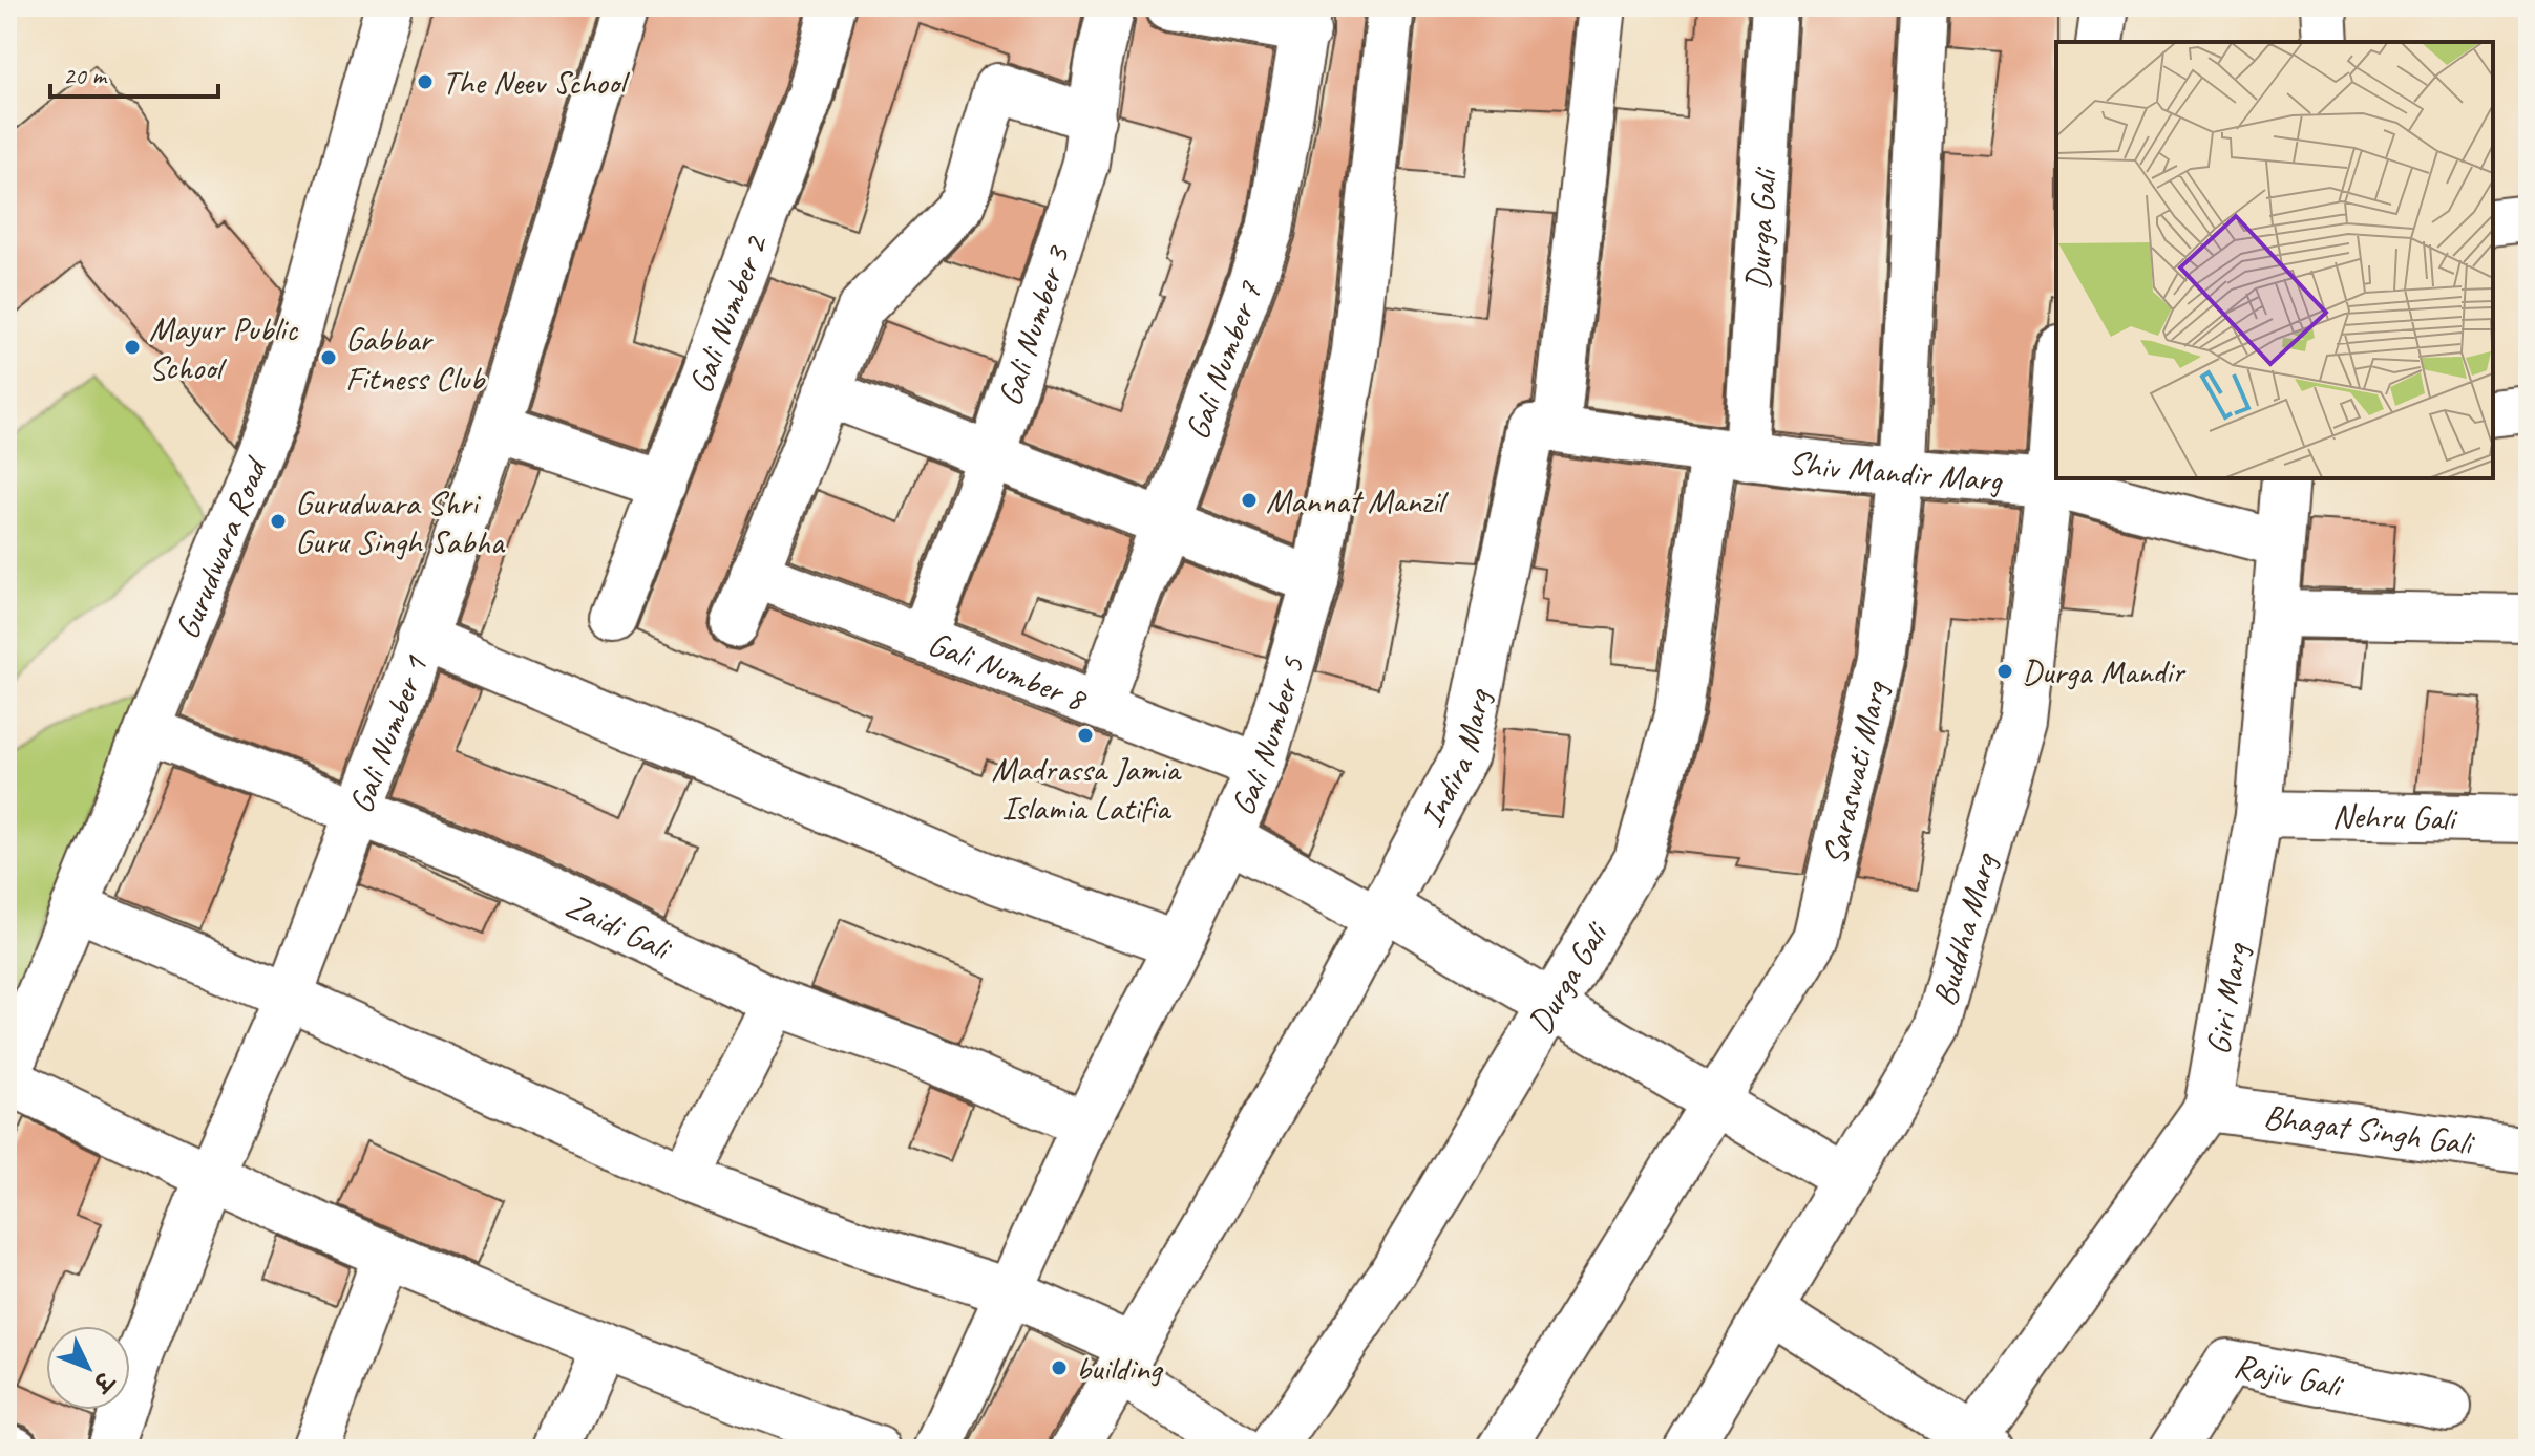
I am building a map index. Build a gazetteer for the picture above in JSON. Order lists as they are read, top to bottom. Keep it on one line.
{"streets":{"street":["Durga Gali","Gali Number 2","Gali Number 3","Gali Number 7","Shiv Mandir Marg","Gurudwara Road","Gali Number 8","Gali Number 1","Gali Number 5","Indira Marg","Saraswati Marg","Nehru Gali","Zaidi Gali","Buddha Marg","Giri Marg","Bhagat Singh Gali","Rajiv Gali"]},"crossings":[["Durga Gali","Shiv Mandir Marg"],["Gali Number 3","Gali Number 8"],["Gali Number 7","Gali Number 8"],["Shiv Mandir Marg","Indira Marg"],["Shiv Mandir Marg","Saraswati Marg"],["Shiv Mandir Marg","Buddha Marg"],["Shiv Mandir Marg","Giri Marg"],["Gurudwara Road","Zaidi Gali"],["Gali Number 8","Gali Number 5"],["Gali Number 1","Zaidi Gali"],["Gali Number 5","Zaidi Gali"],["Nehru Gali","Giri Marg"],["Giri Marg","Bhagat Singh Gali"]],"places":["The Neev School","Mayur Public School","Gabbar Fitness Club","Mannat Manzil","Gurudwara Shri Guru Singh Sabha","Durga Mandir","Madrassa Jamia Islamia Latifia","building"],"scale_bar":"20 m","north":"bottom right"}
